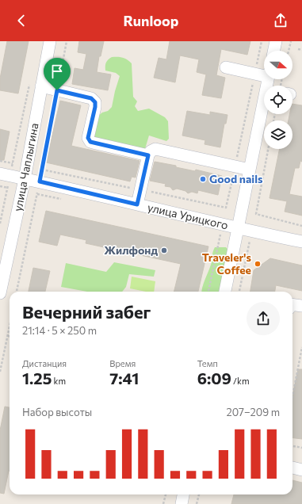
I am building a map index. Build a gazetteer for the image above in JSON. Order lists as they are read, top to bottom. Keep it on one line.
{"streets":{"street":["улица Чаплыгина","улица Урицкого"]},"crossings":[["улица Чаплыгина","улица Урицкого"]],"places":["Good nails","Жилфонд","Traveler's Coffee"],"north":"right","page":{"header":"Runloop","heading":["Вечерний забег","21:14 · 5 × 250 m"],"stats":[["Дистанция","1.25 km"],["Время","7:41"],["Темп","6:09 /km"]],"chart":["Набор высоты","207–209 m"]}}
